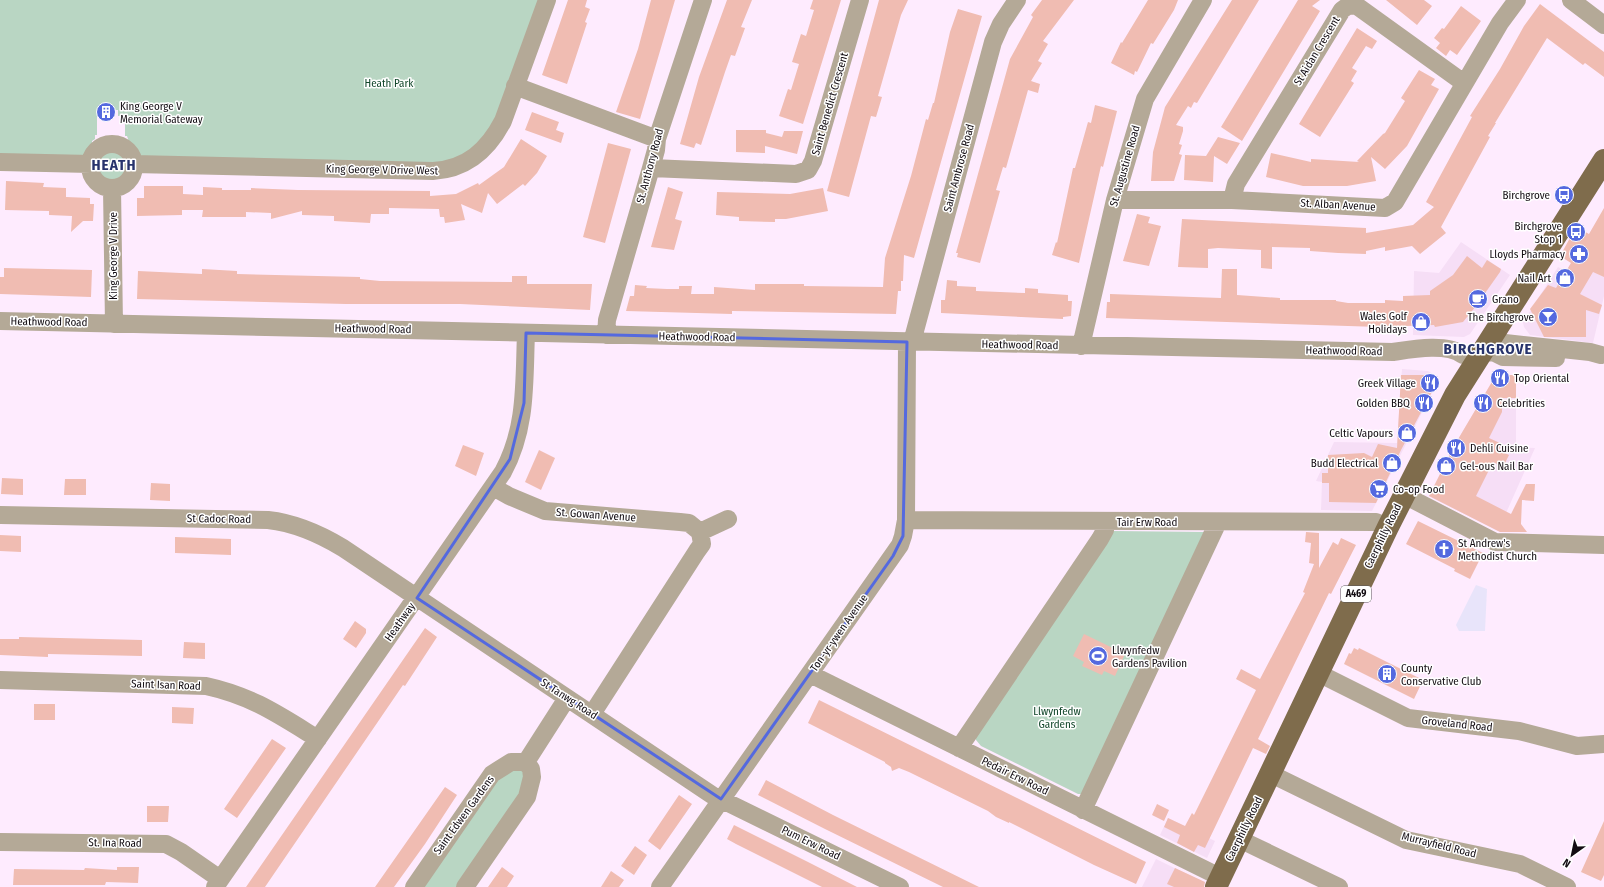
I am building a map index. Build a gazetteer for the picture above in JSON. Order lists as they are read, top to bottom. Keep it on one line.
{"streets":{"main road":["Caerphilly Road","A469"],"street":["St Aidan Crescent","Saint Benedict Crescent","St. Anthony Road","St. Augustine Road","Saint Ambrose Road","King George V Drive West","St. Alban Avenue","King George V Drive","Heathwood Road","St. Gowan Avenue","St Cadoc Road","Tair Erw Road","Heathway","Ton-yr-ywen Avenue","Saint Isan Road","St Tanwg Road","Groveland Road","Pedair Erw Road","Saint Edwen Gardens","St. Ina Road","Pum Erw Road","Murrayfield Road"]},"crossings":[["St Aidan Crescent","St. Alban Avenue"],["Saint Benedict Crescent","St. Anthony Road"],["St. Anthony Road","Heathwood Road"],["St. Augustine Road","St. Alban Avenue"],["St. Augustine Road","Heathwood Road"],["Saint Ambrose Road","Heathwood Road"],["Saint Ambrose Road","Ton-yr-ywen Avenue"],["King George V Drive West","King George V Drive"],["King George V Drive","Heathwood Road"],["Heathwood Road","Caerphilly Road"],["Heathwood Road","Heathway"],["Heathwood Road","Ton-yr-ywen Avenue"],["St. Gowan Avenue","Heathway"],["St Cadoc Road","Heathway"],["St Cadoc Road","St Tanwg Road"],["Tair Erw Road","Caerphilly Road"],["Tair Erw Road","Ton-yr-ywen Avenue"],["Caerphilly Road","Groveland Road"],["Caerphilly Road","Pedair Erw Road"],["Caerphilly Road","Murrayfield Road"],["Heathway","Saint Isan Road"],["Heathway","St Tanwg Road"],["Heathway","St. Ina Road"],["Ton-yr-ywen Avenue","St Tanwg Road"],["Ton-yr-ywen Avenue","Pedair Erw Road"],["Ton-yr-ywen Avenue","Pum Erw Road"],["St Tanwg Road","Pum Erw Road"]],"districts":["HEATH","BIRCHGROVE"],"parks":["Heath Park","Llwynfedw Gardens"],"places":{"building":["King George V Memorial Gateway","County Conservative Club"],"bus stop":["Birchgrove","Birchgrove Stop 1"],"pharmacy":["Lloyds Pharmacy"],"shop":["Nail Art","Wales Golf Holidays","Celtic Vapours","Budd Electrical","Gel-ous Nail Bar"],"cafe":["Grano"],"bar":["The Birchgrove"],"restaurant":["Top Oriental","Greek Village","Golden BBQ","Celebrities","Dehli Cuisine"],"supermarket":["Co-op Food"],"church":["St Andrew's Methodist Church"],"sports":["Llwynfedw Gardens Pavilion"]},"north":"bottom left"}
